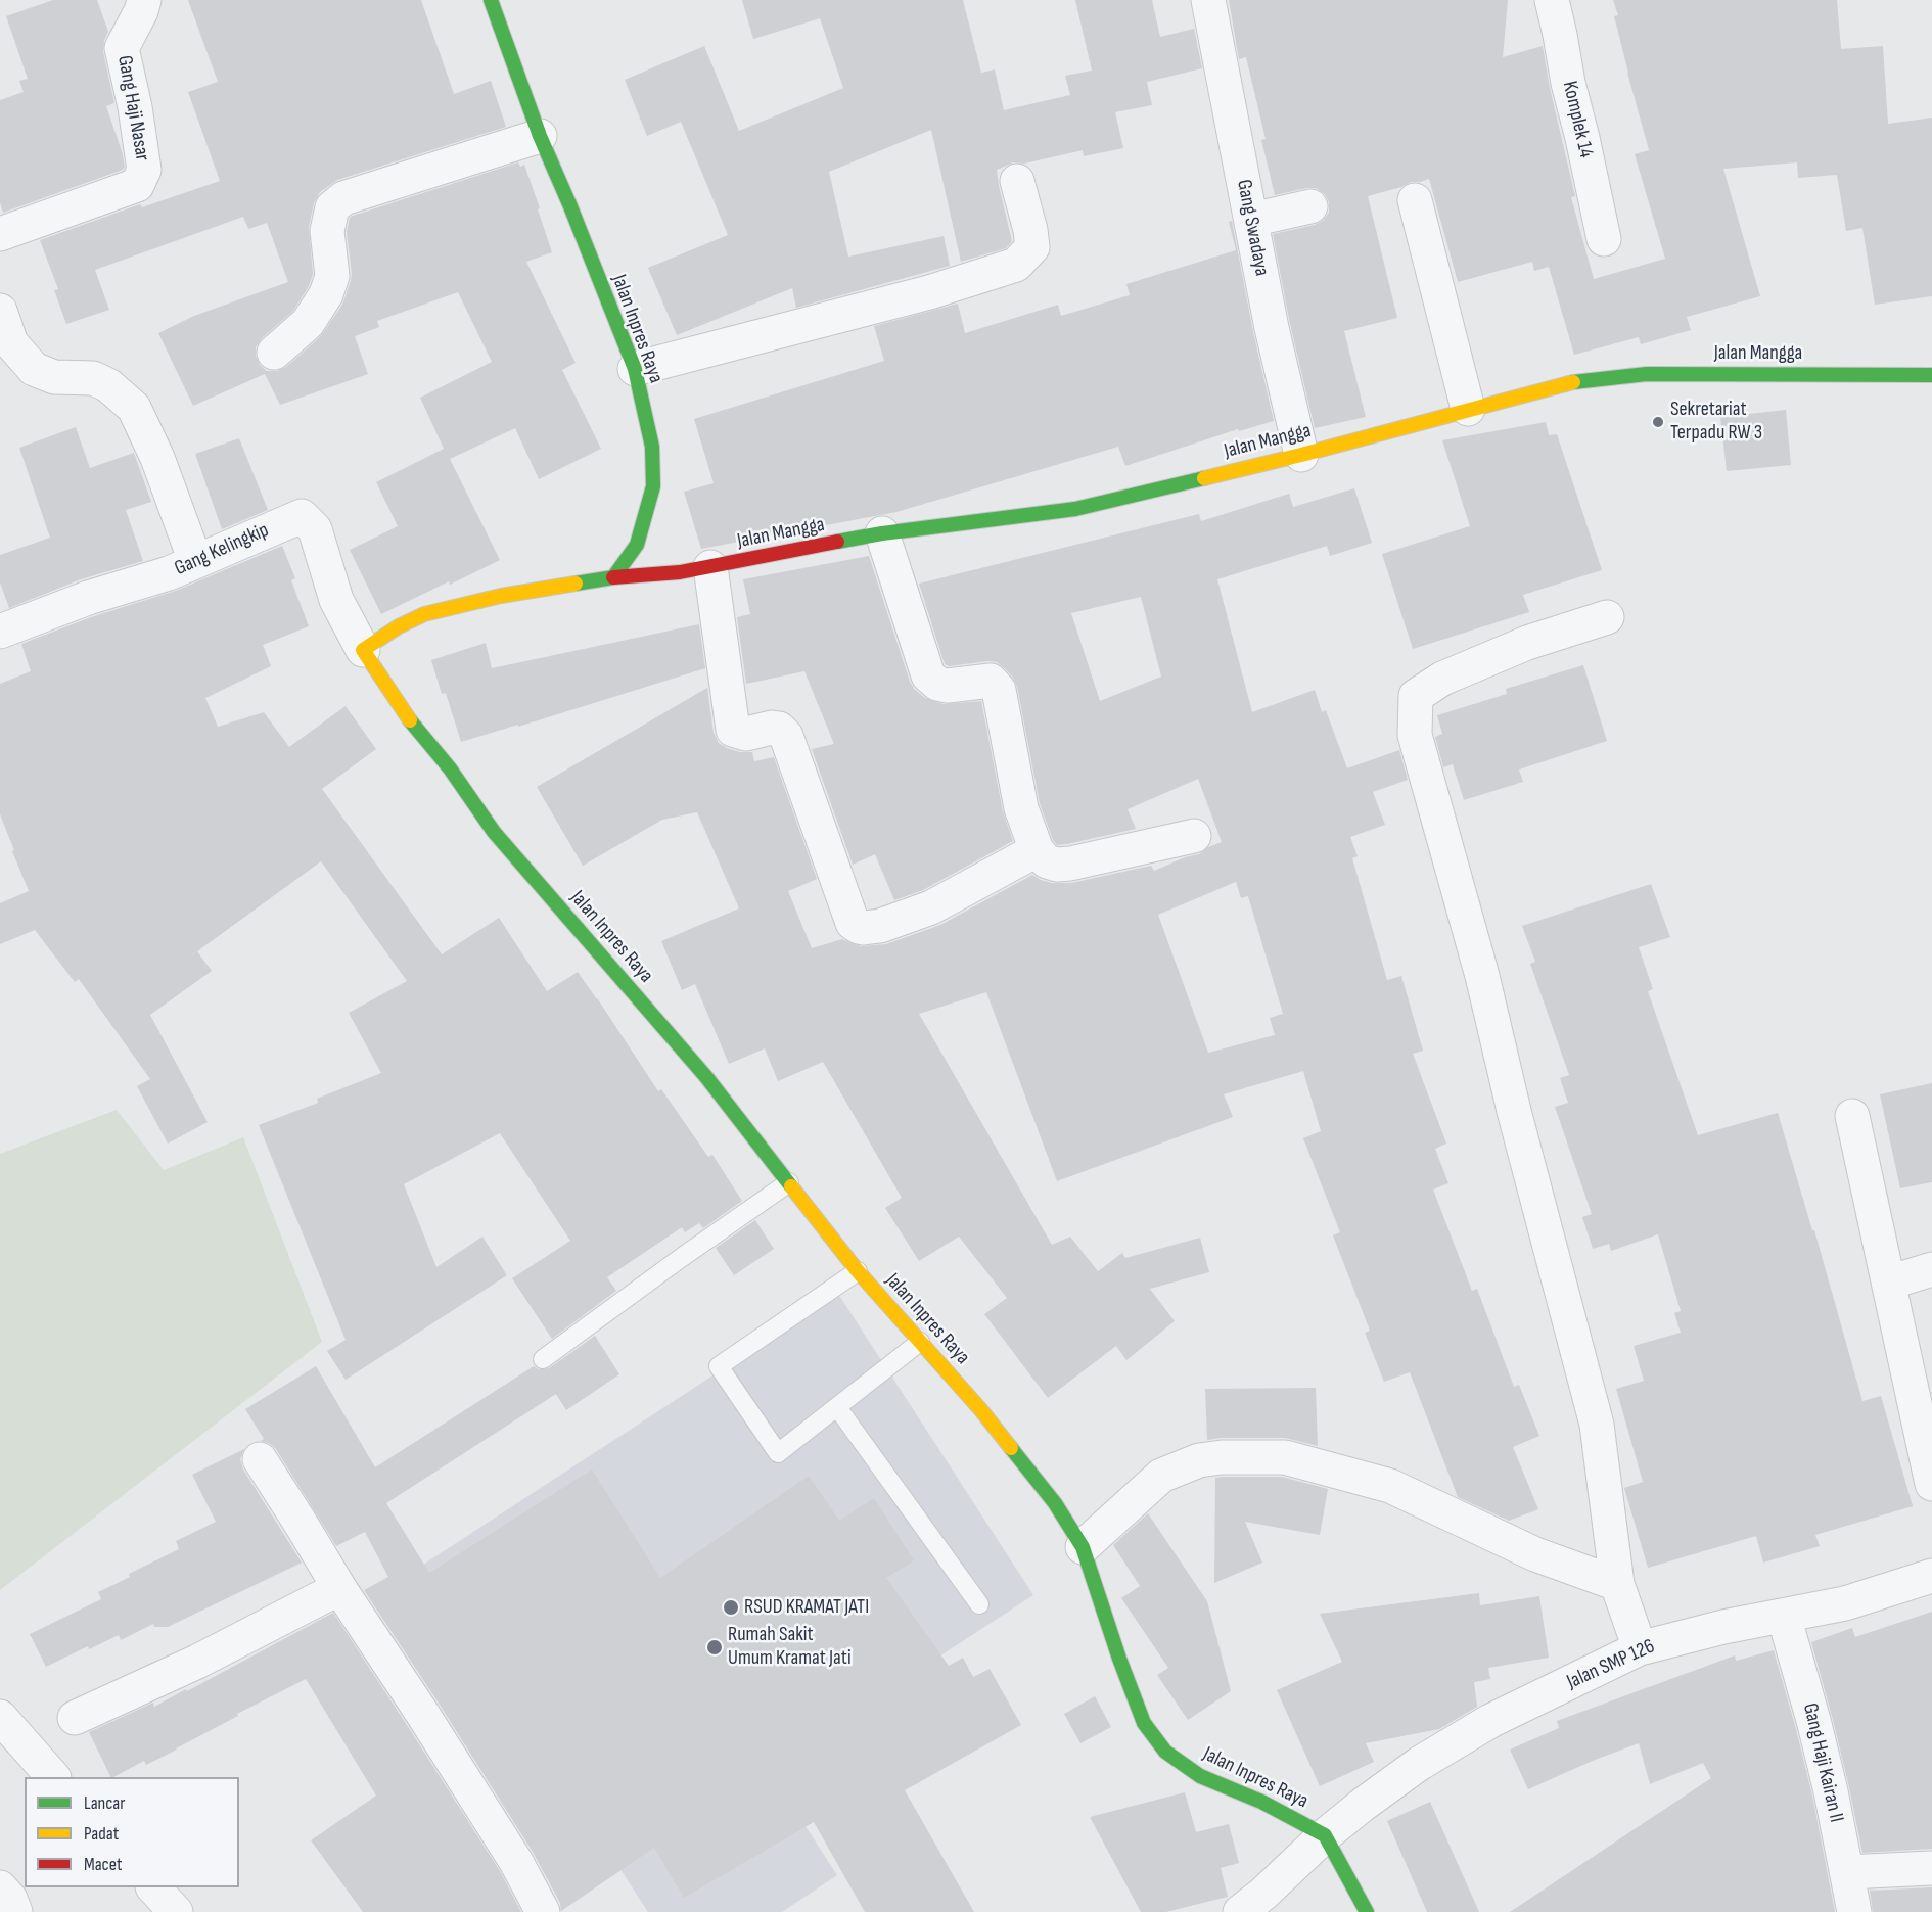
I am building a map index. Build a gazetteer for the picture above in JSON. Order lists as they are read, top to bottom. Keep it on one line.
{"streets":{"street":["Gang Haji Nasar","Komplek 14","Gang Swadaya","Jalan Inpres Raya","Jalan Mangga","Gang Kelingkip","Jalan SMP 126","Gang Haji Kairan II"]},"crossings":[["Gang Swadaya","Jalan Mangga"],["Jalan Inpres Raya","Jalan Mangga"],["Jalan Inpres Raya","Gang Kelingkip"],["Jalan Inpres Raya","Jalan SMP 126"],["Jalan SMP 126","Gang Haji Kairan II"]],"places":["Sekretariat Terpadu RW 3","RSUD KRAMAT JATI","Rumah Sakit Umum Kramat Jati"],"legend":["Lancar","Padat","Macet"]}
